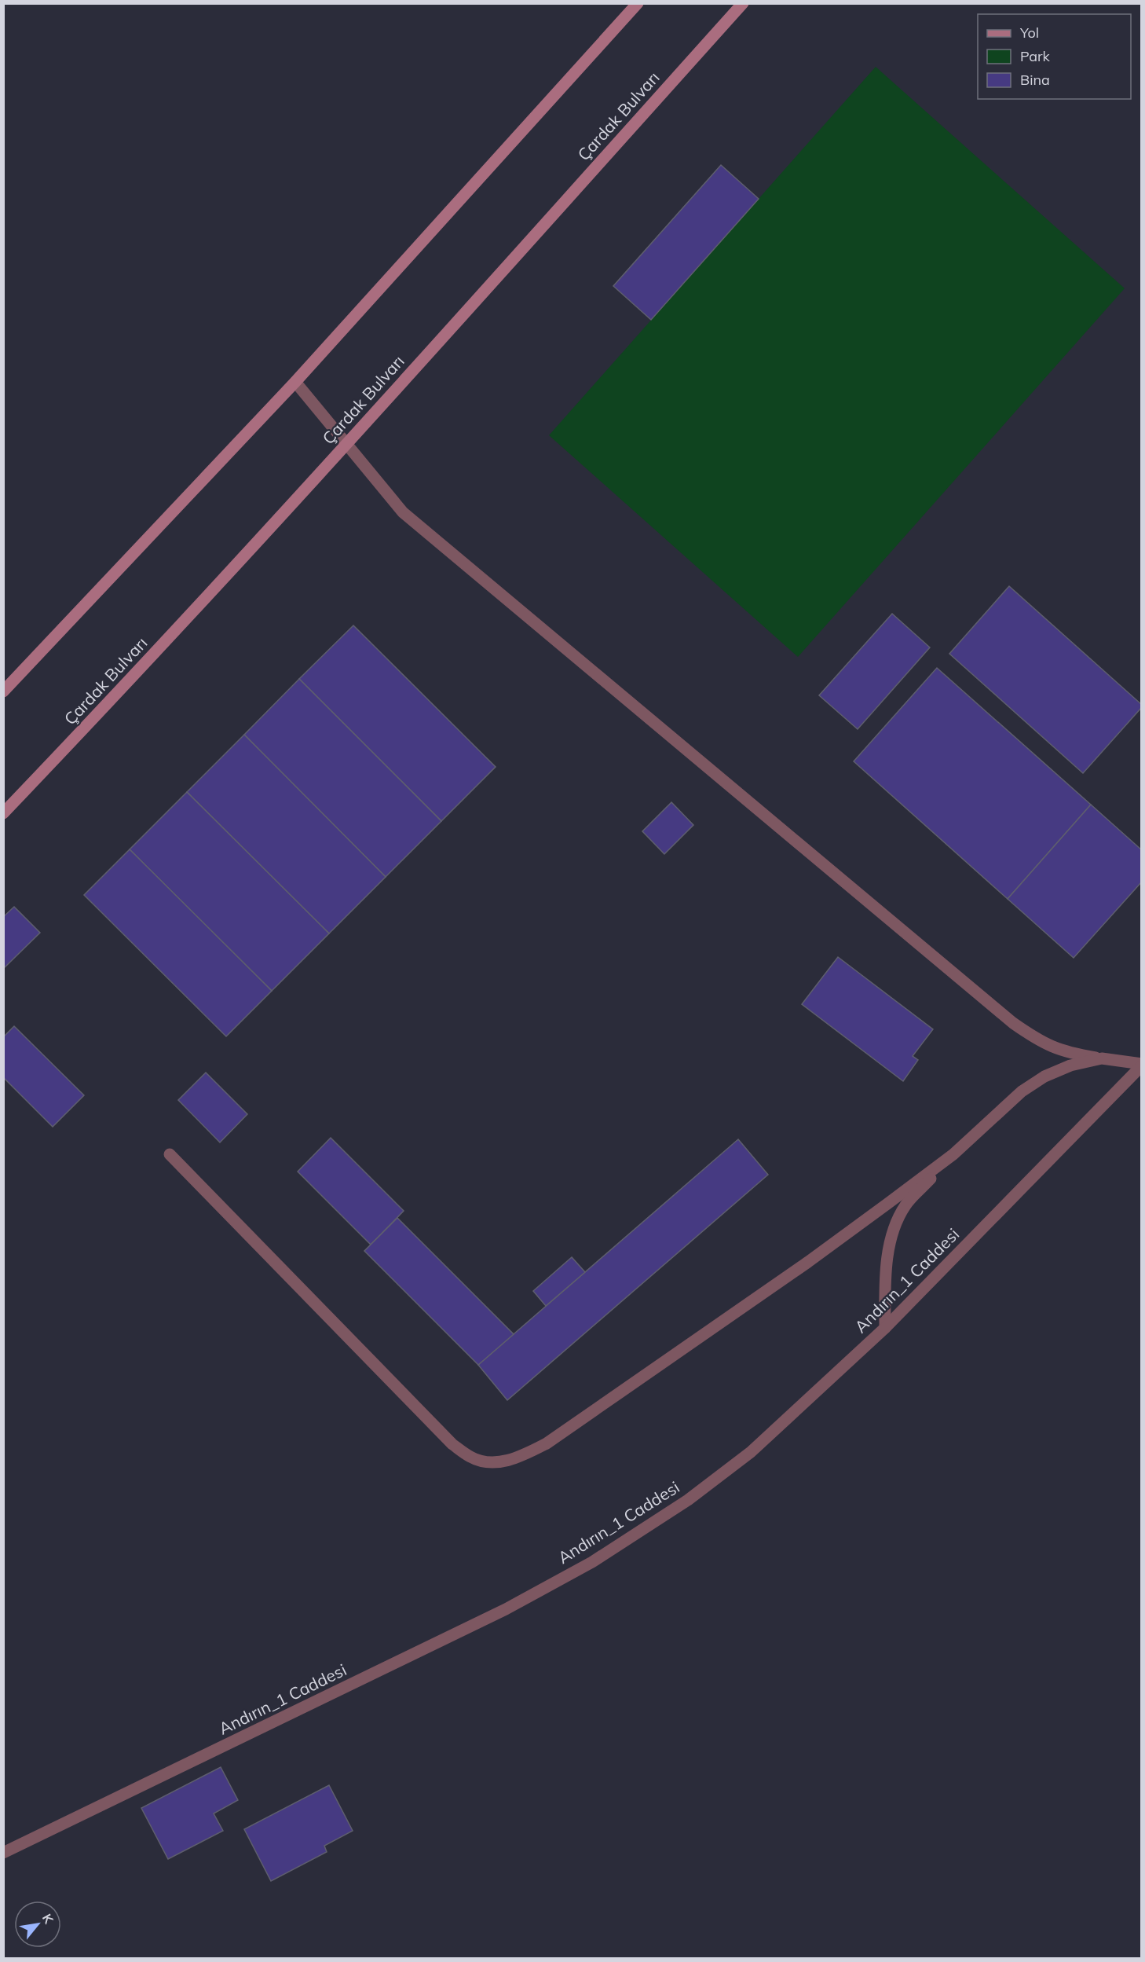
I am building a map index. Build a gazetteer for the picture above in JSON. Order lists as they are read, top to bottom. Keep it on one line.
{"streets":{"main road":["Çardak Bulvarı"],"street":["Andırın_1 Caddesi"]},"legend":["Yol","Park","Bina"],"north":"top right"}
